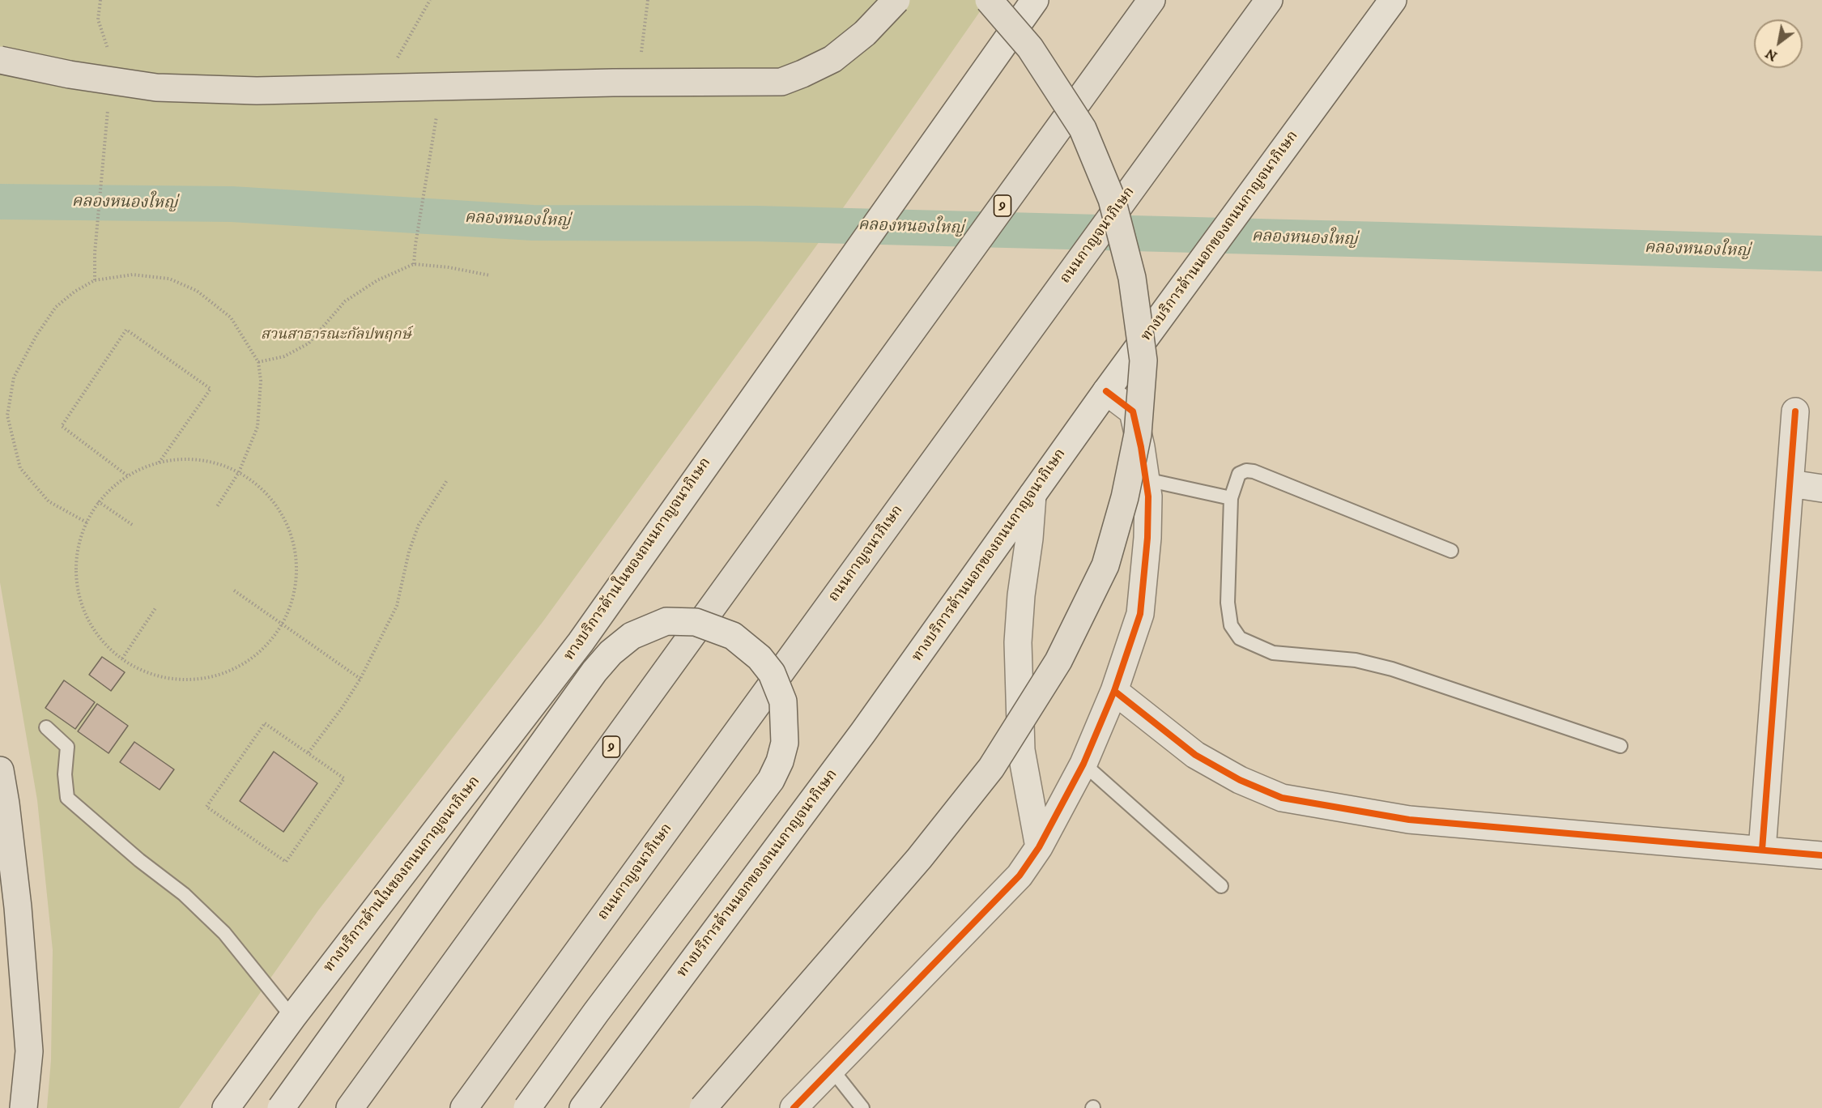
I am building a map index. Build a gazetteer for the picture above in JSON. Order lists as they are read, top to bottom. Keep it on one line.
{"streets":{"main road":["9","ถนนกาญจนาภิเษก","ทางบริการด้านนอกของถนนกาญจนาภิเษก","ทางบริการด้านในของถนนกาญจนาภิเษก"]},"water":["คลองหนองใหญ่"],"parks":["สวนสาธารณะกัลปพฤกษ์"],"north":"bottom left"}
